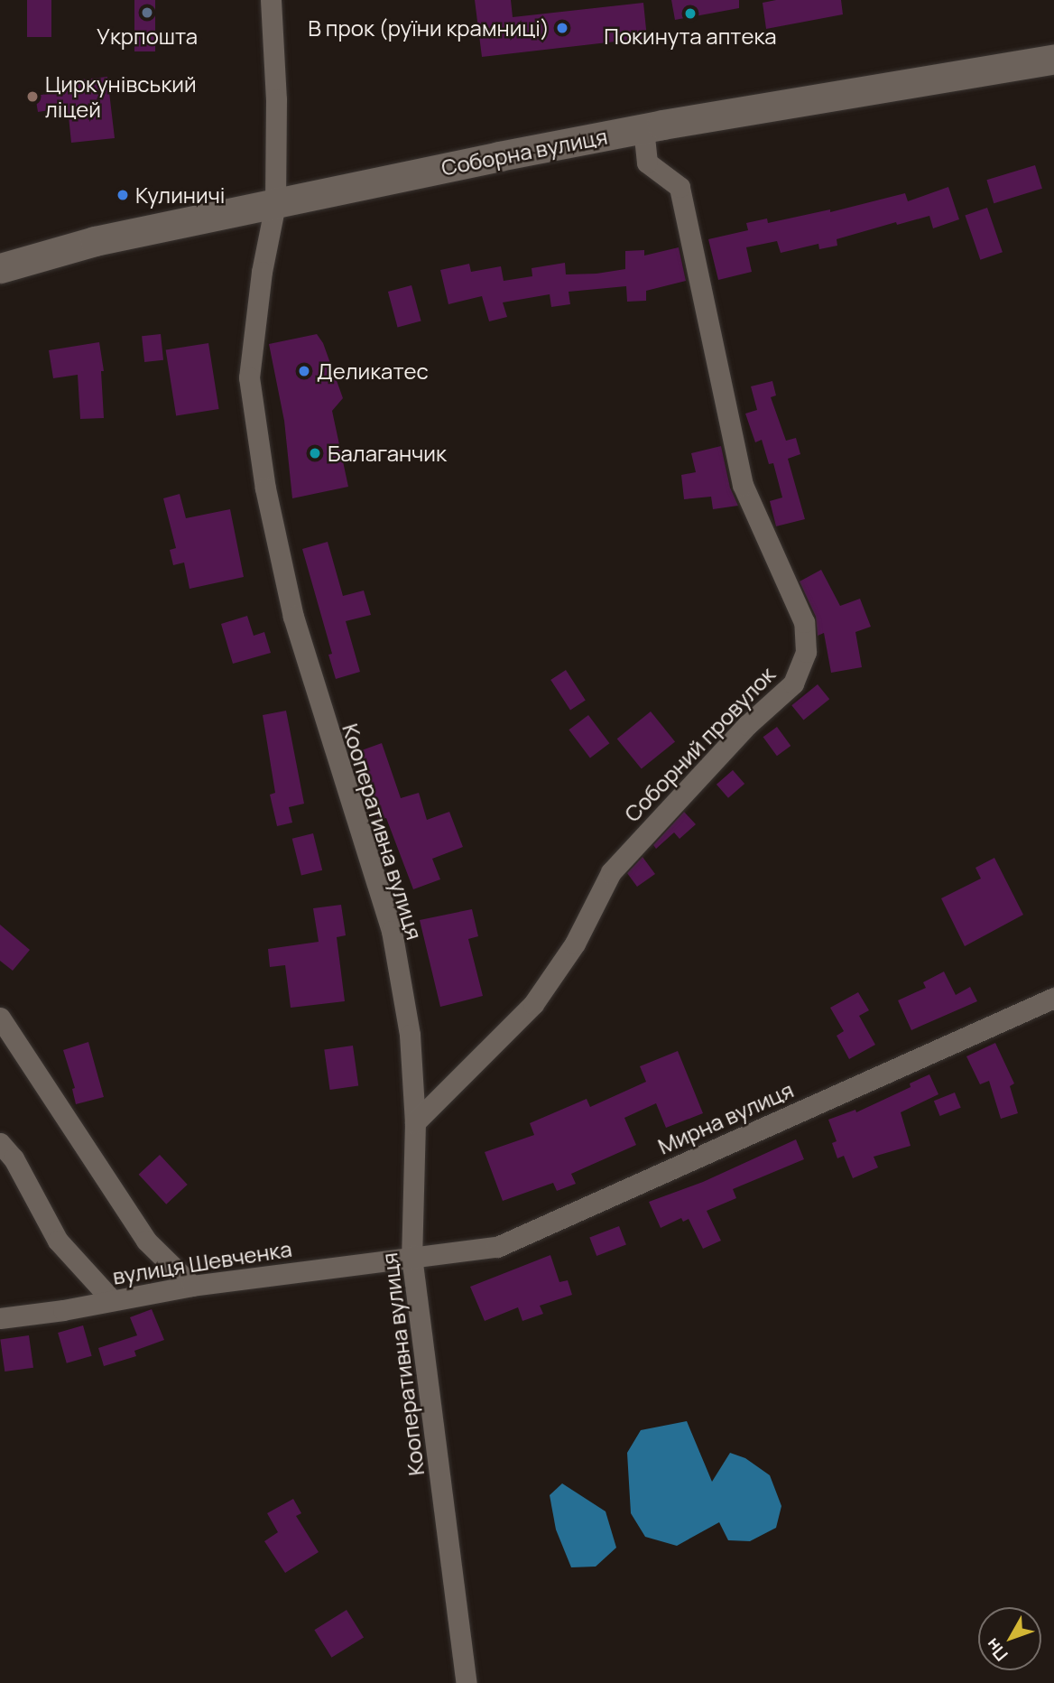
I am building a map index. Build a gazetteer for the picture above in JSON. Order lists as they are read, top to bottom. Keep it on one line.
{"streets":{"street":["Соборна вулиця","Соборний провулок","Кооперативна вулиця","Мирна вулиця","вулиця Шевченка"]},"crossings":[["Соборна вулиця","Соборний провулок"],["Соборна вулиця","Кооперативна вулиця"],["Соборний провулок","Кооперативна вулиця"],["Кооперативна вулиця","Мирна вулиця"],["Кооперативна вулиця","вулиця Шевченка"],["Мирна вулиця","вулиця Шевченка"]],"places":["Укрпошта","Покинута аптека","В прок (руїни крамниці)","Циркунівський ліцей","Кулиничі","Деликатес","Балаганчик"],"north":"bottom left"}
